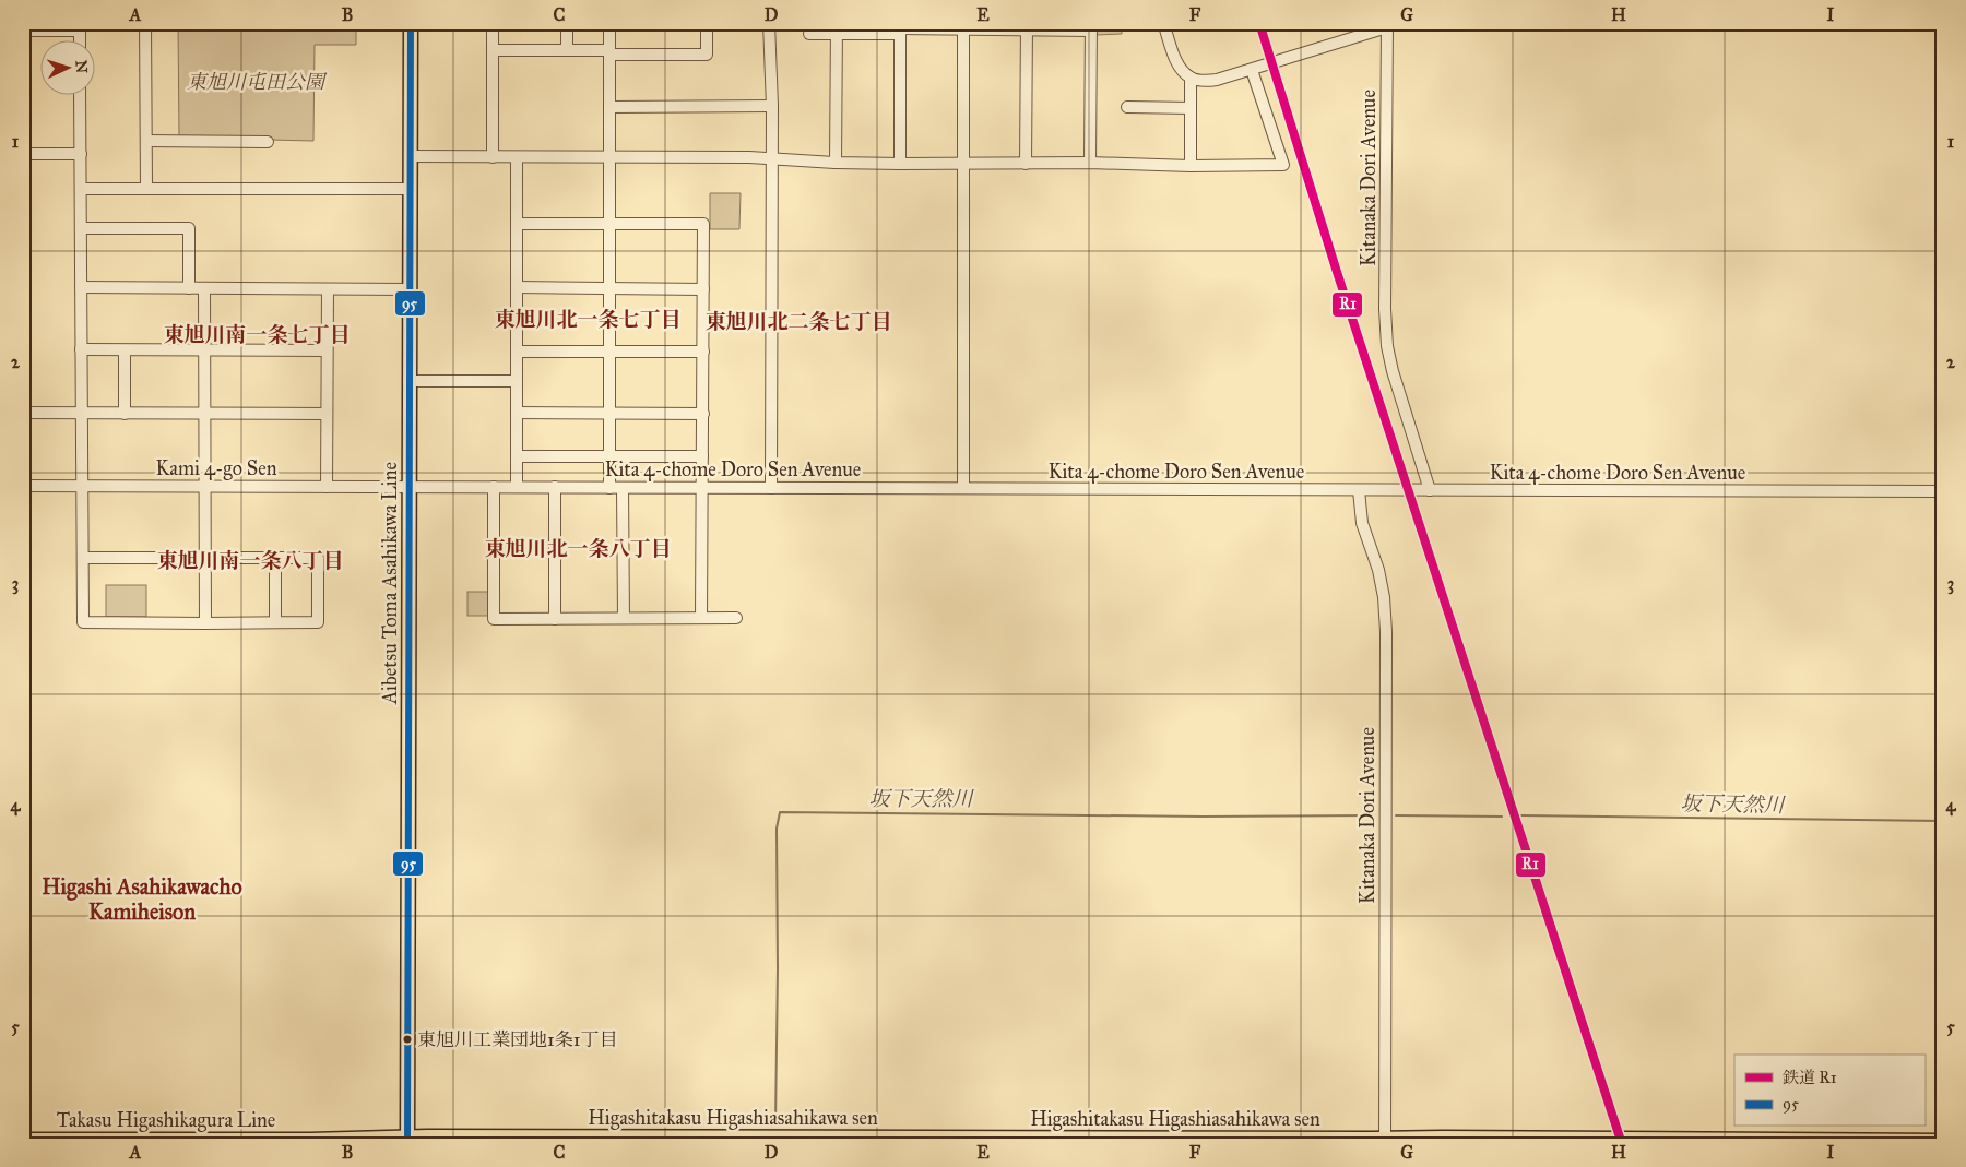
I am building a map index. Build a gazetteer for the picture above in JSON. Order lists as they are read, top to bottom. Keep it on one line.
{"streets":{"main road":["Aibetsu Toma Asahikawa Line","Higashitakasu Higashiasahikawa sen","Takasu Higashikagura Line"],"street":["Kitanaka Dori Avenue","Kami 4-go Sen","Kita 4-chome Doro Sen Avenue"]},"crossings":[["Kitanaka Dori Avenue","Kita 4-chome Doro Sen Avenue"],["Kitanaka Dori Avenue","Higashitakasu Higashiasahikawa sen"],["Kami 4-go Sen","Kita 4-chome Doro Sen Avenue"],["Kami 4-go Sen","Aibetsu Toma Asahikawa Line"],["Kita 4-chome Doro Sen Avenue","Aibetsu Toma Asahikawa Line"],["Aibetsu Toma Asahikawa Line","Higashitakasu Higashiasahikawa sen"],["Aibetsu Toma Asahikawa Line","Takasu Higashikagura Line"],["Higashitakasu Higashiasahikawa sen","Takasu Higashikagura Line"]],"districts":["東旭川北一条七丁目","東旭川北二条七丁目","東旭川南一条七丁目","東旭川北一条八丁目","東旭川南一条八丁目","Higashi Asahikawacho Kamiheison"],"water":["坂下天然川"],"parks":["東旭川屯田公園"],"places":["東旭川工業団地1条1丁目"],"lines":["rail line R1","transit line 95"],"legend":["鉄道 R1","95"],"north":"right","grid":{"columns":["A","B","C","D","E","F","G","H","I"],"rows":["1","2","3","4","5"]}}
